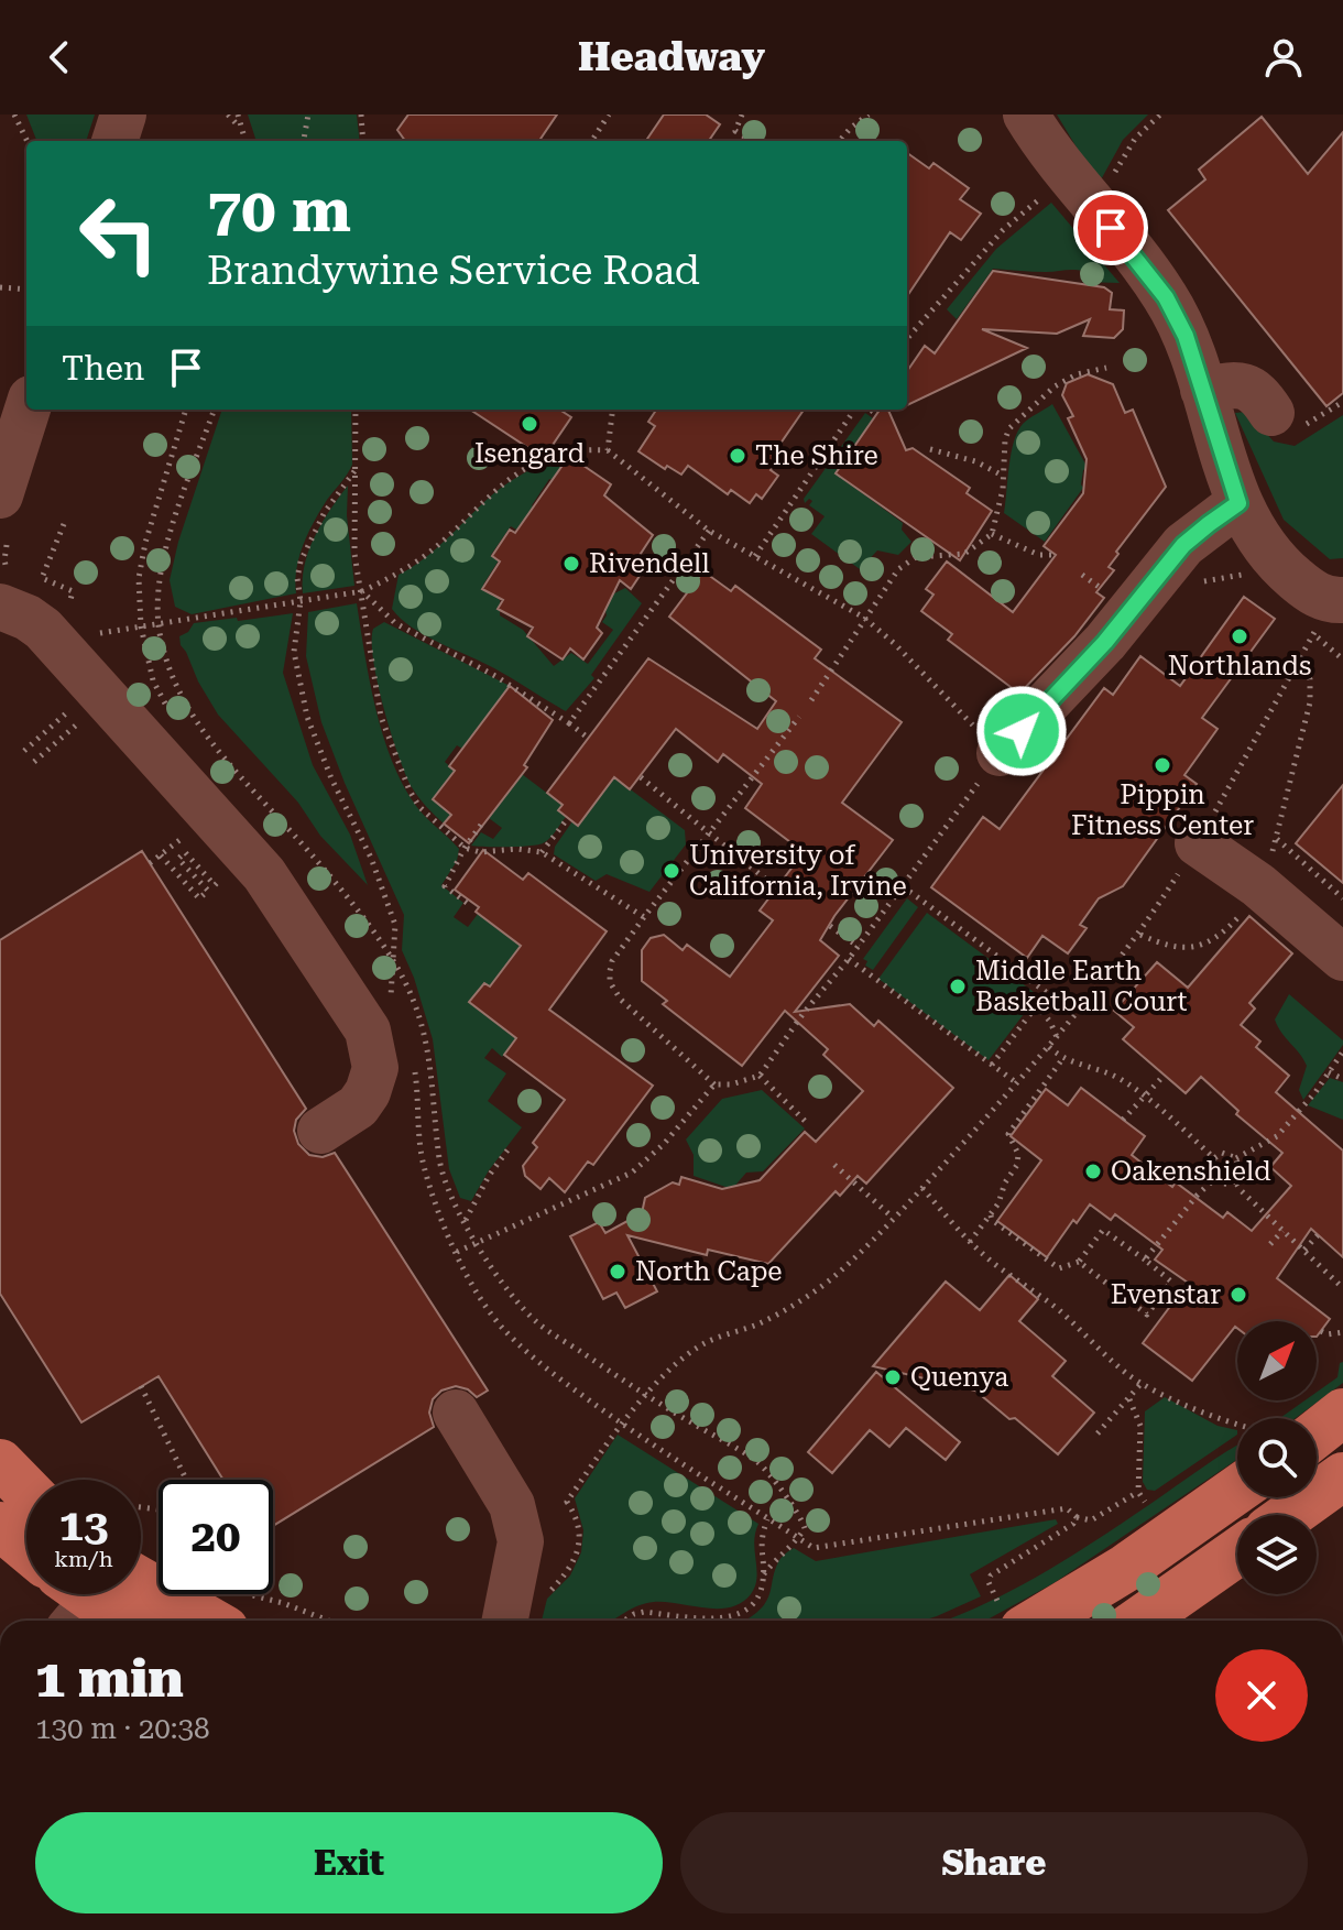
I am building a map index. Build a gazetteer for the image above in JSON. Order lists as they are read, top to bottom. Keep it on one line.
{"places":["Isengard","The Shire","Rivendell","Northlands","Pippin Fitness Center","University of California, Irvine","Middle Earth Basketball Court","Oakenshield","North Cape","Evenstar","Quenya"],"north":"top right","page":{"header":"Headway","turn":["70 m","Brandywine Service Road"],"then":"Then","speed":"13 km/h","limit":"20","heading":["1 min","130 m · 20:38"],"buttons":["Exit","Share"]}}
